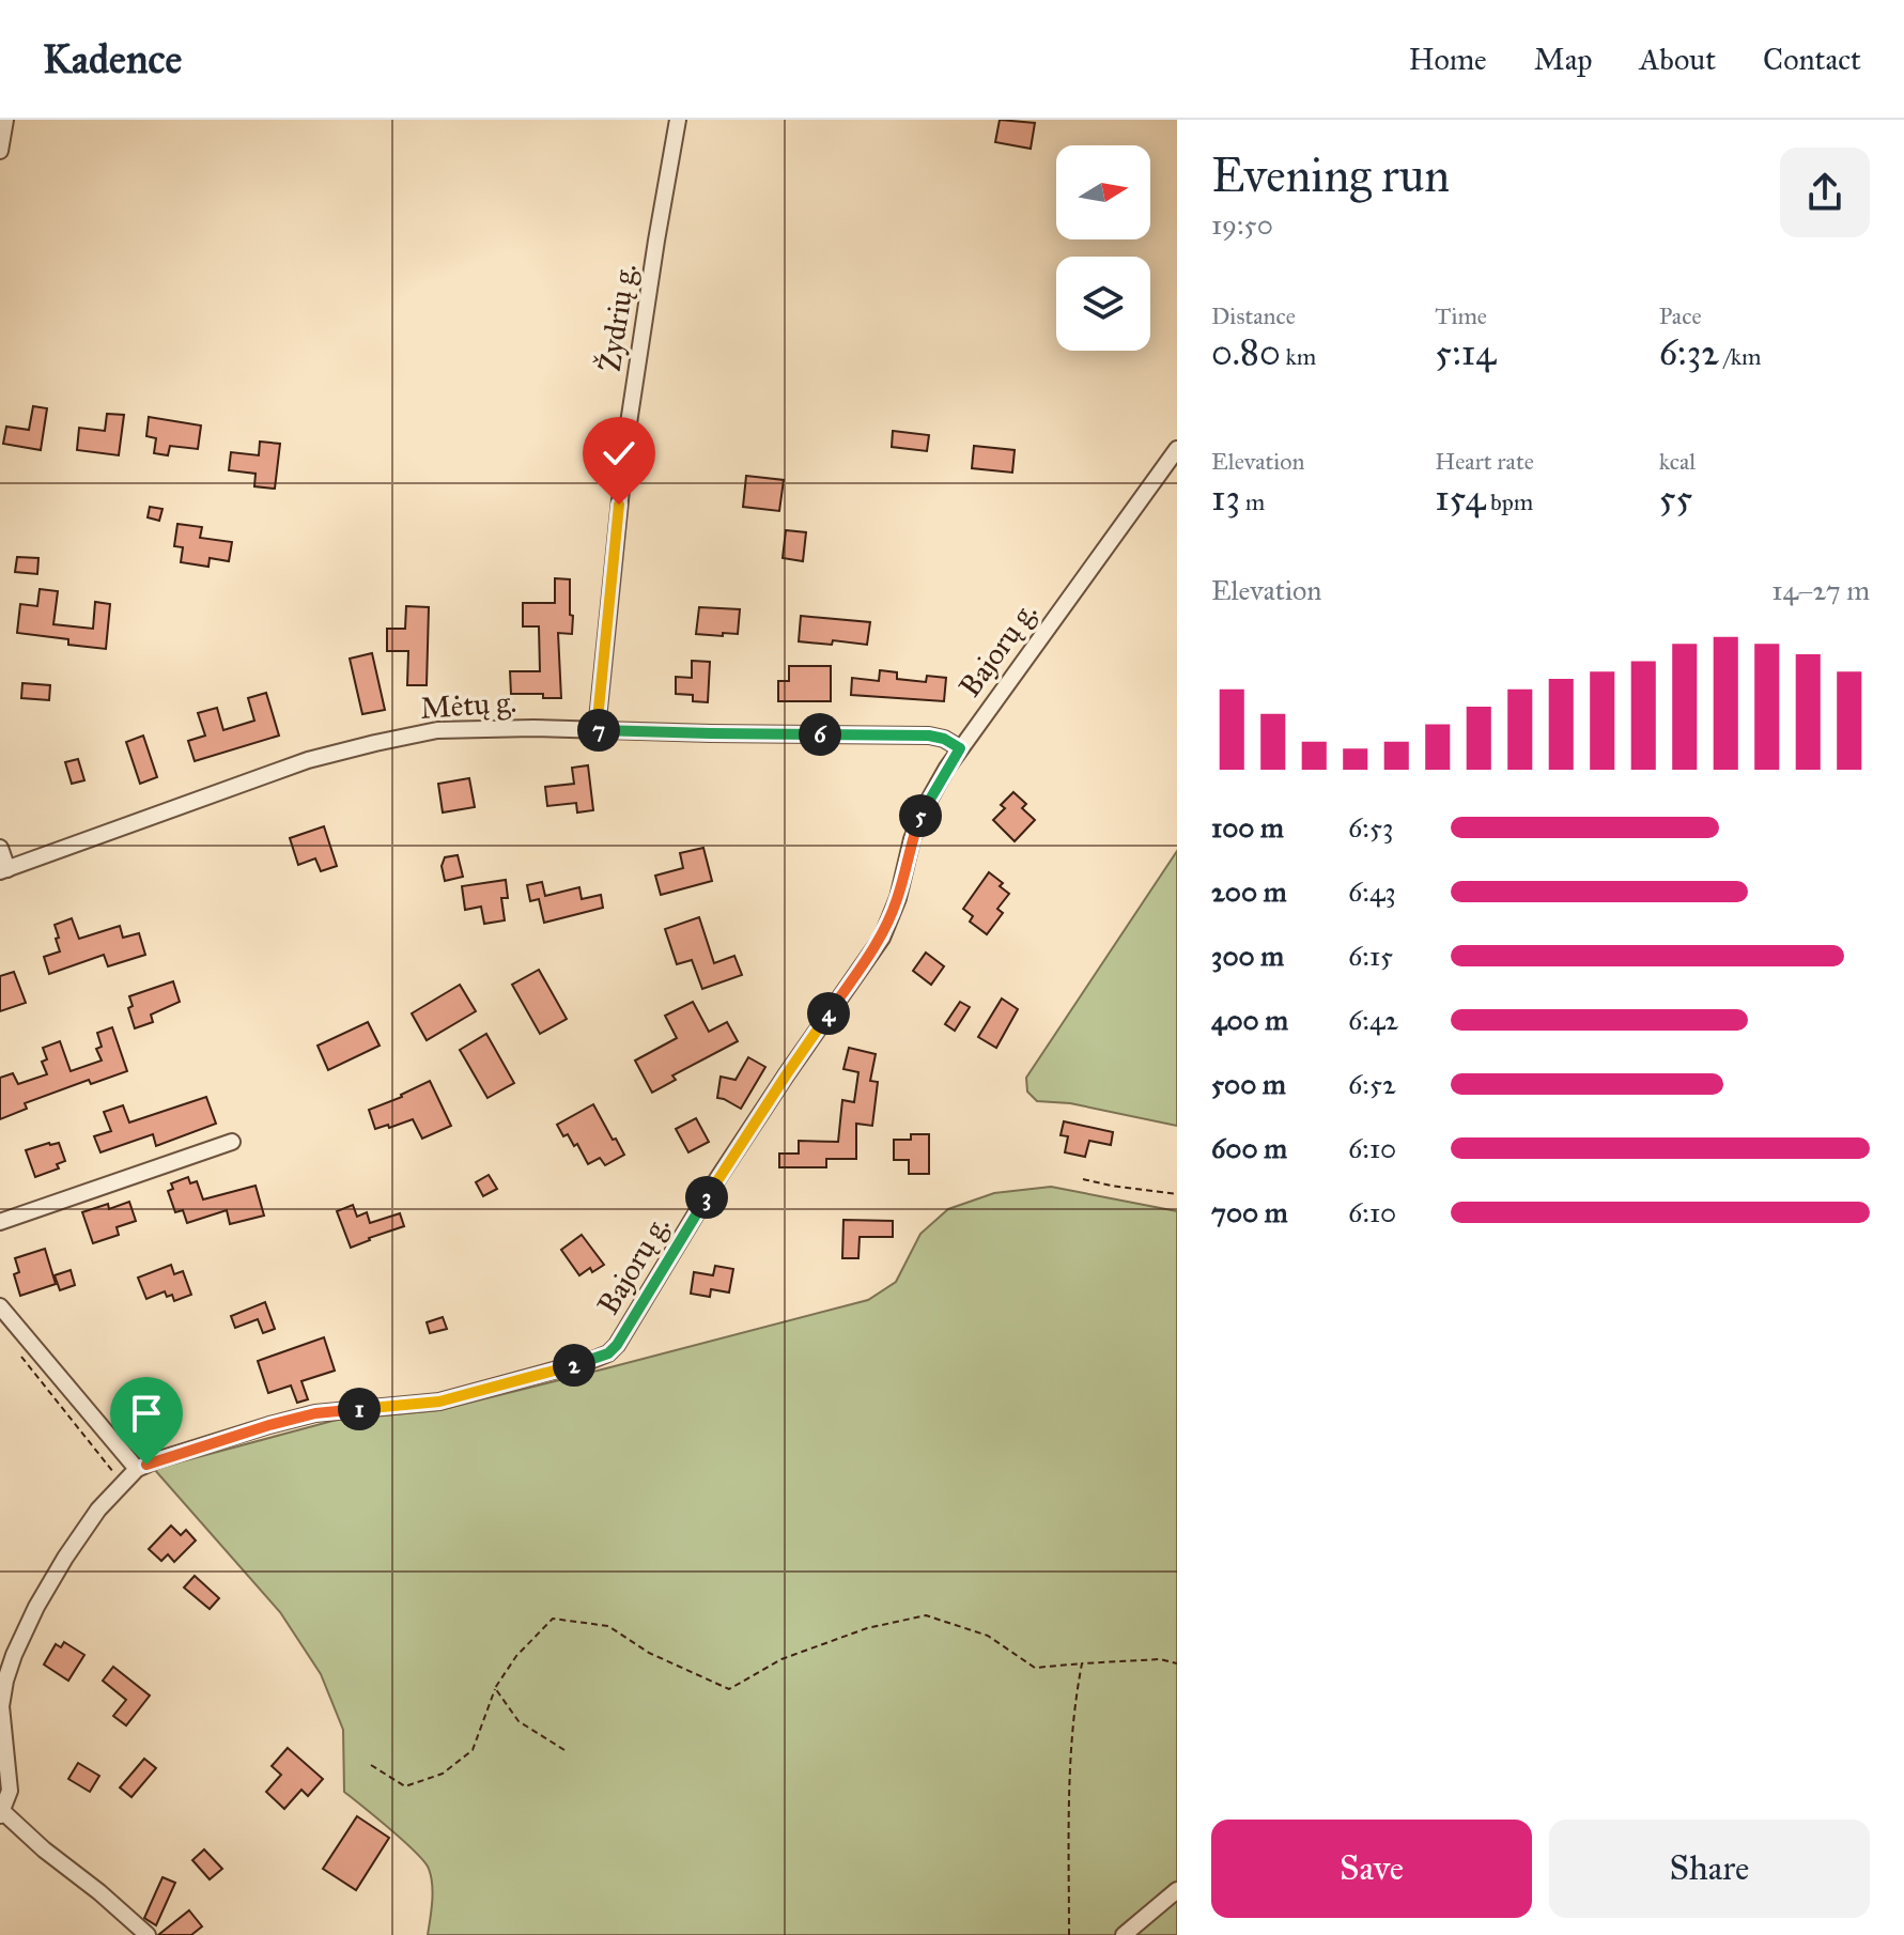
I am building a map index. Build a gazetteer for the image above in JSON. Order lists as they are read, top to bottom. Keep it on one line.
{"streets":{"street":["Žydrių g.","Bajorų g.","Mėtų g."]},"crossings":[["Žydrių g.","Mėtų g."],["Bajorų g.","Mėtų g."]],"north":"right","page":{"header":"Kadence","nav":["Home","Map","About","Contact"],"heading":["Evening run","19:50"],"stats":[["Distance","0.80 km"],["Time","5:14"],["Pace","6:32 /km"],["Elevation","13 m"],["Heart rate","154 bpm"],["kcal","55"]],"chart":["Elevation","14–27 m"],"pins":["7","6","5","4","3","2","1"],"list":[{"name":"100 m","note":"6:53"},{"name":"200 m","note":"6:43"},{"name":"300 m","note":"6:15"},{"name":"400 m","note":"6:42"},{"name":"500 m","note":"6:52"},{"name":"600 m","note":"6:10"},{"name":"700 m","note":"6:10"}],"buttons":["Save","Share"]}}
